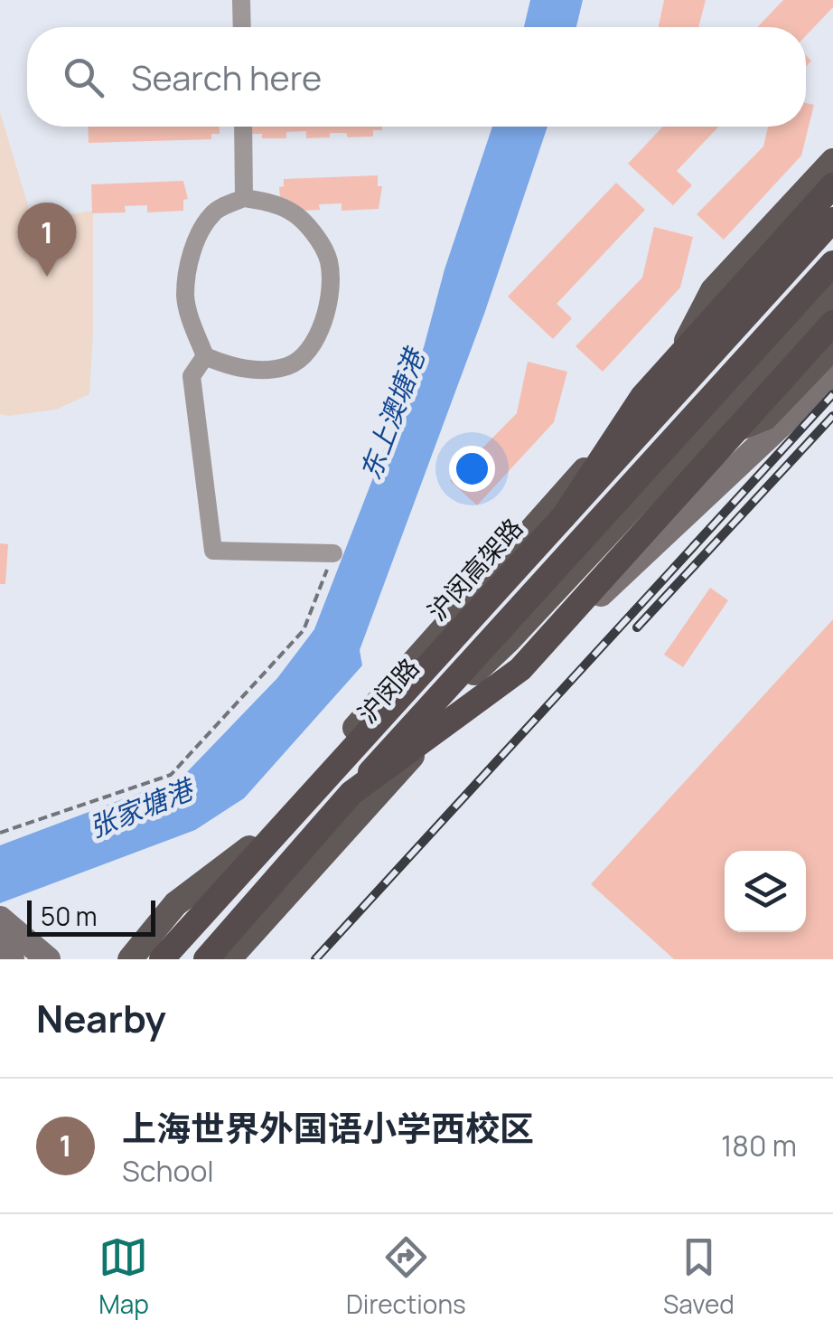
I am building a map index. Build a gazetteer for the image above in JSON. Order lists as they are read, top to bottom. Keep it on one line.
{"streets":{"highway":["沪闵高架路"],"main road":["沪闵路"]},"water":["东上澳塘港","张家塘港"],"scale_bar":"50 m","page":{"search":"Search here","pins":"1","scale":"50 m","heading":"Nearby","list":[{"mark":"1","name":"上海世界外国语小学西校区","note":"School","value":"180 m"}],"nav":["Map","Directions","Saved"]}}
